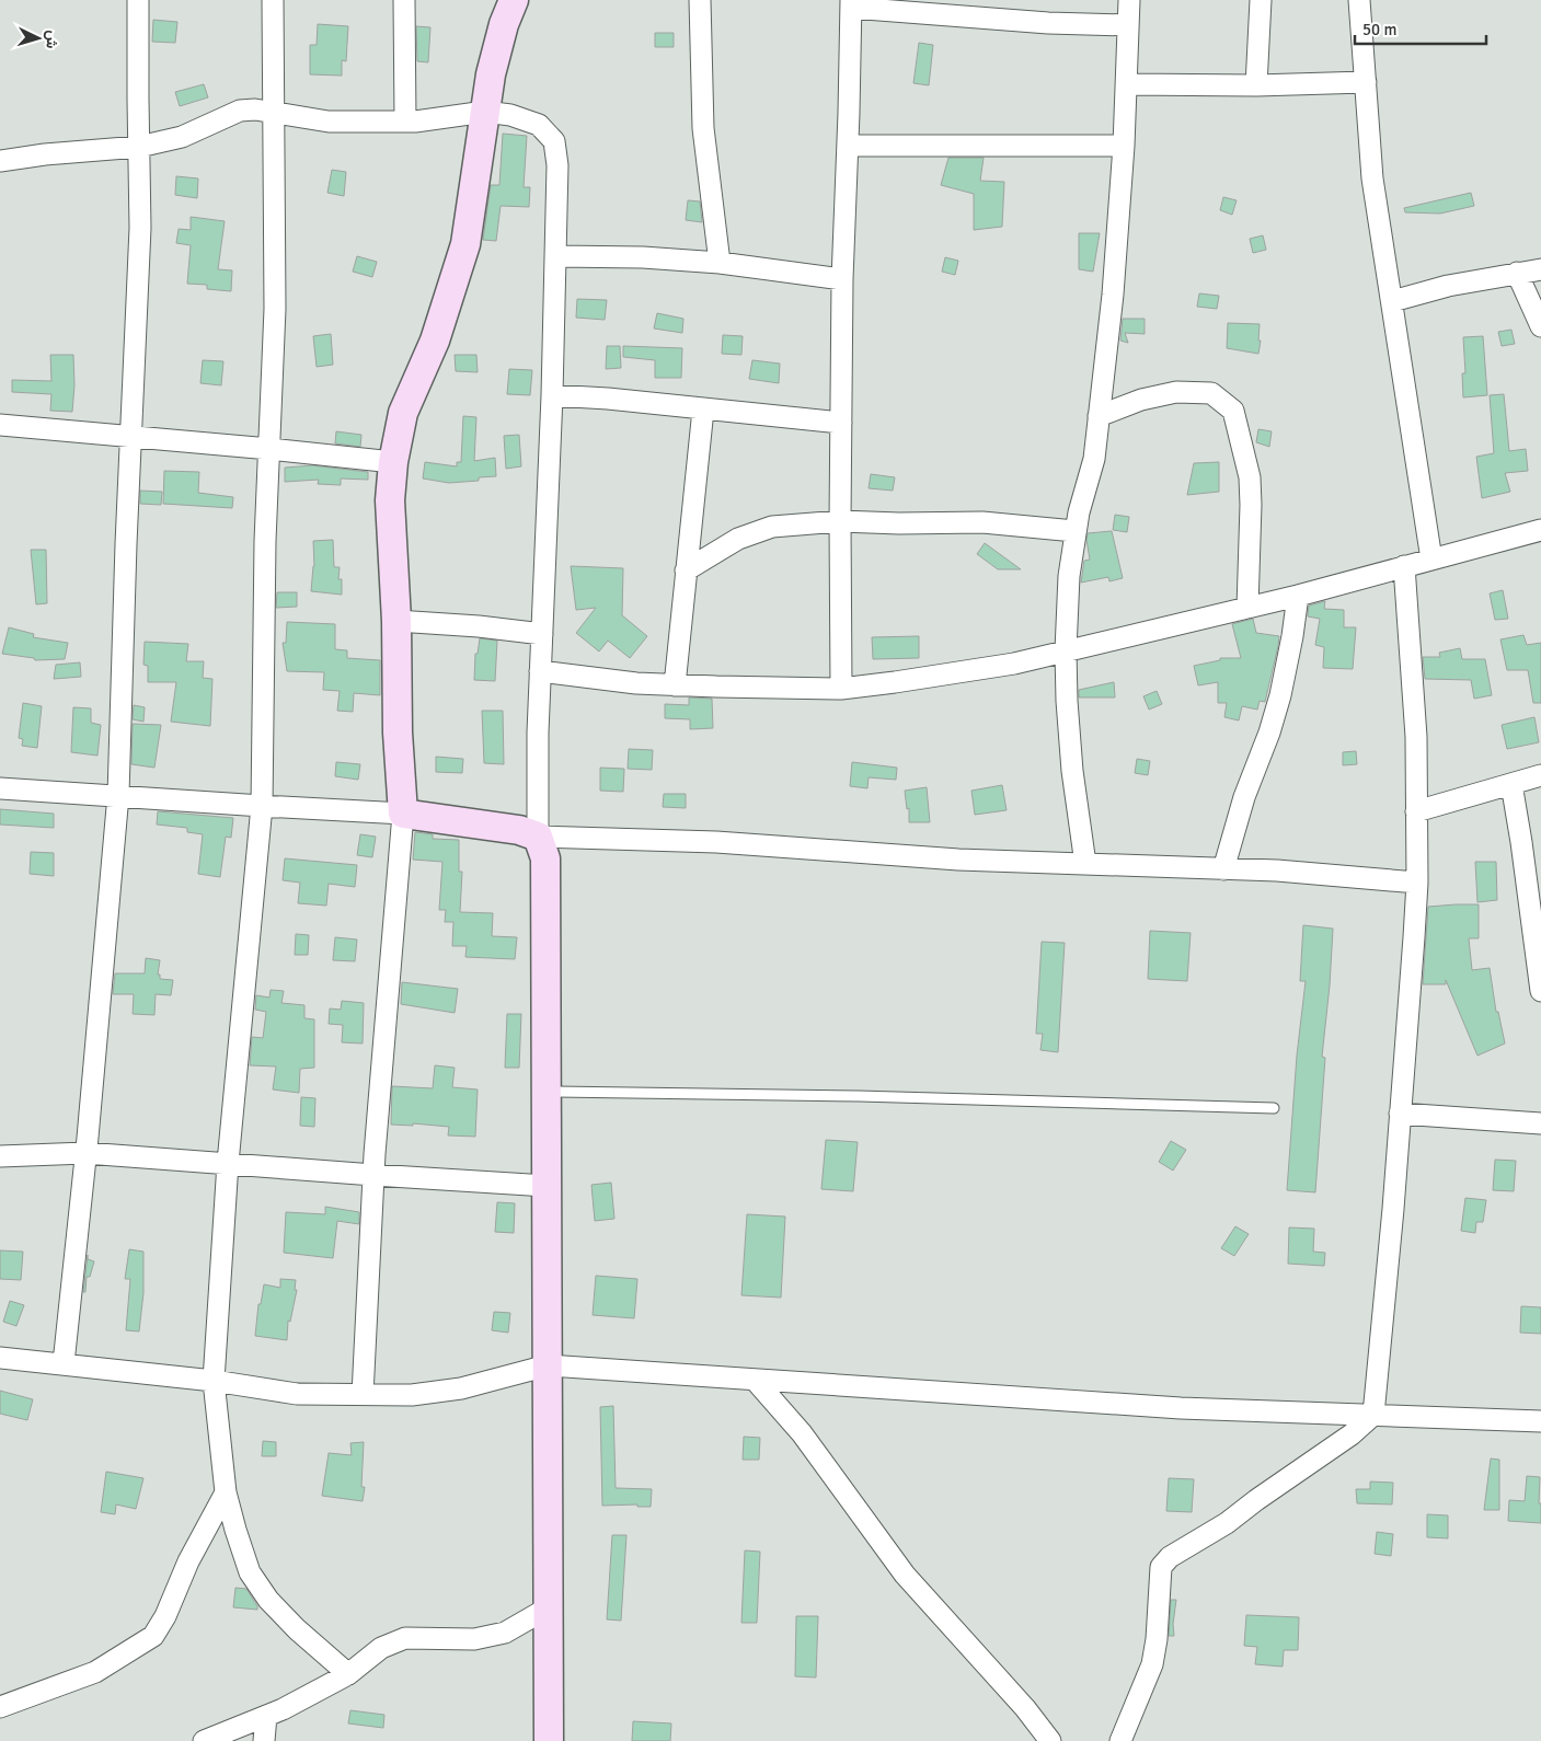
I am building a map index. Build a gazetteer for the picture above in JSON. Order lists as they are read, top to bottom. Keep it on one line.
{"scale_bar":"50 m","north":"right"}
